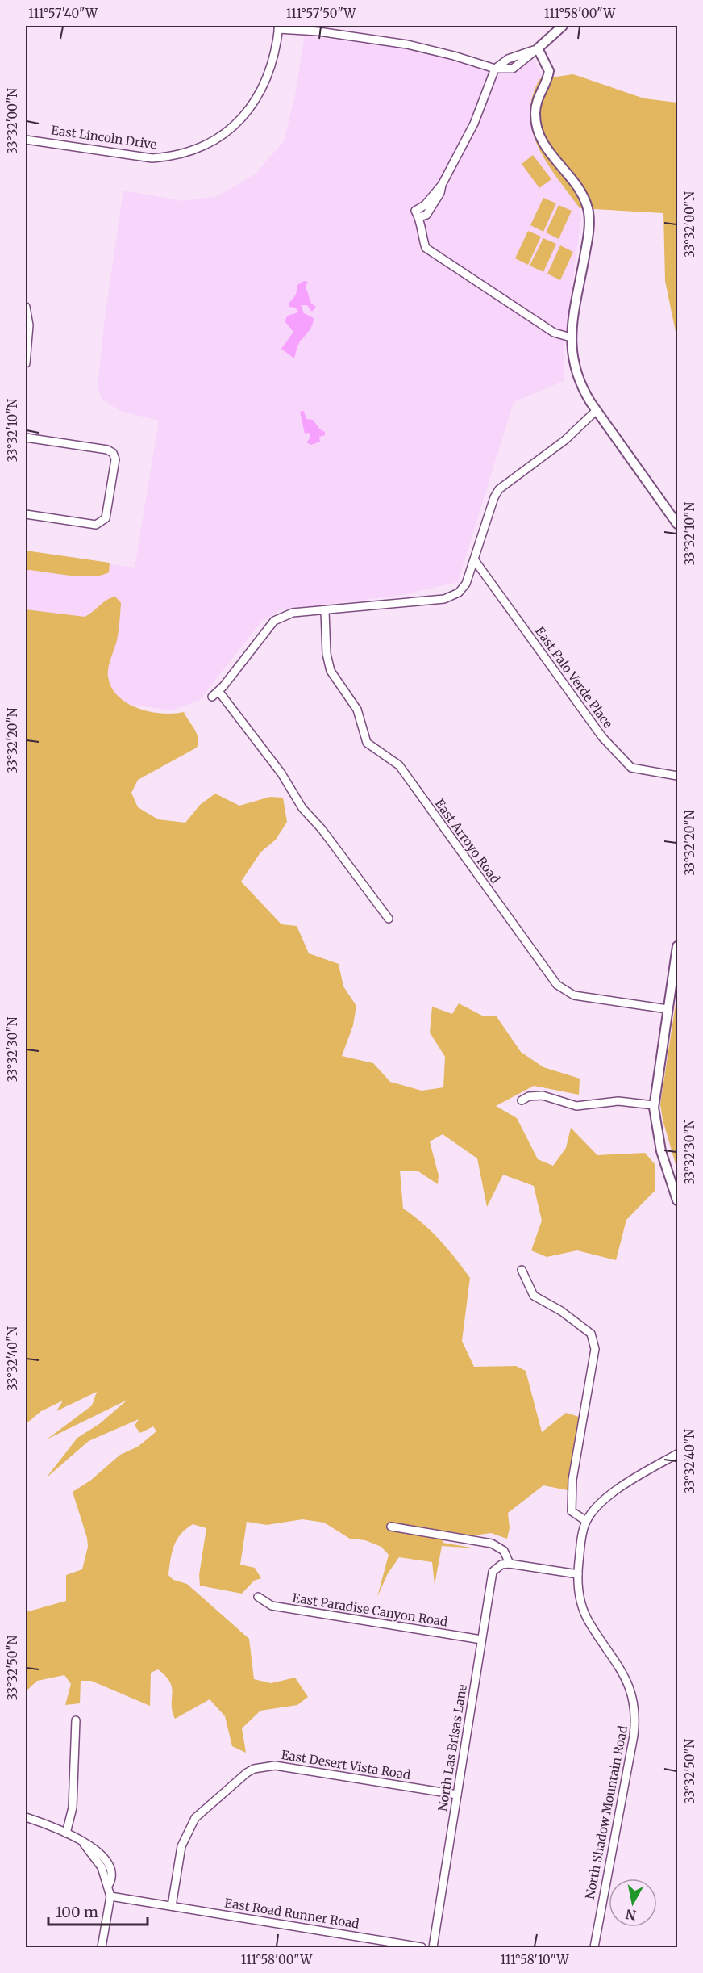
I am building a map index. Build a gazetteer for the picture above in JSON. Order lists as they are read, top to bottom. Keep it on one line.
{"streets":{"street":["East Lincoln Drive","East Palo Verde Place","East Arroyo Road","East Paradise Canyon Road","North Las Brisas Lane","East Desert Vista Road","North Shadow Mountain Road","East Road Runner Road"]},"crossings":[["East Paradise Canyon Road","North Las Brisas Lane"],["North Las Brisas Lane","East Desert Vista Road"],["East Desert Vista Road","East Road Runner Road"]],"scale_bar":"100 m","north":"bottom","coordinates":["111°57'40\"W","111°57'50\"W","111°58'00\"W","33°32'00\"N","33°32'10\"N","33°32'20\"N","33°32'30\"N","33°32'40\"N","33°32'50\"N","111°58'10\"W"]}
